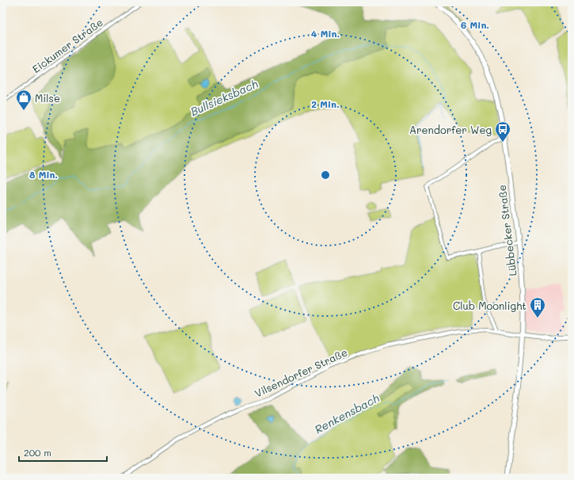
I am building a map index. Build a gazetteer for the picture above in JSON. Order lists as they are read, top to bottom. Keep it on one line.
{"streets":{"main road":["Lübbecker Straße"],"street":["Eickumer Straße","Vilsendorfer Straße"]},"crossings":[["Lübbecker Straße","Vilsendorfer Straße"]],"water":["Bullsieksbach","Renkensbach"],"places":{"shop":["Milse"],"bus stop":["Arendorfer Weg"],"building":["Club Moonlight"]},"scale_bar":"200 m","rings":["6 Min.","4 Min.","2 Min.","8 Min."]}
